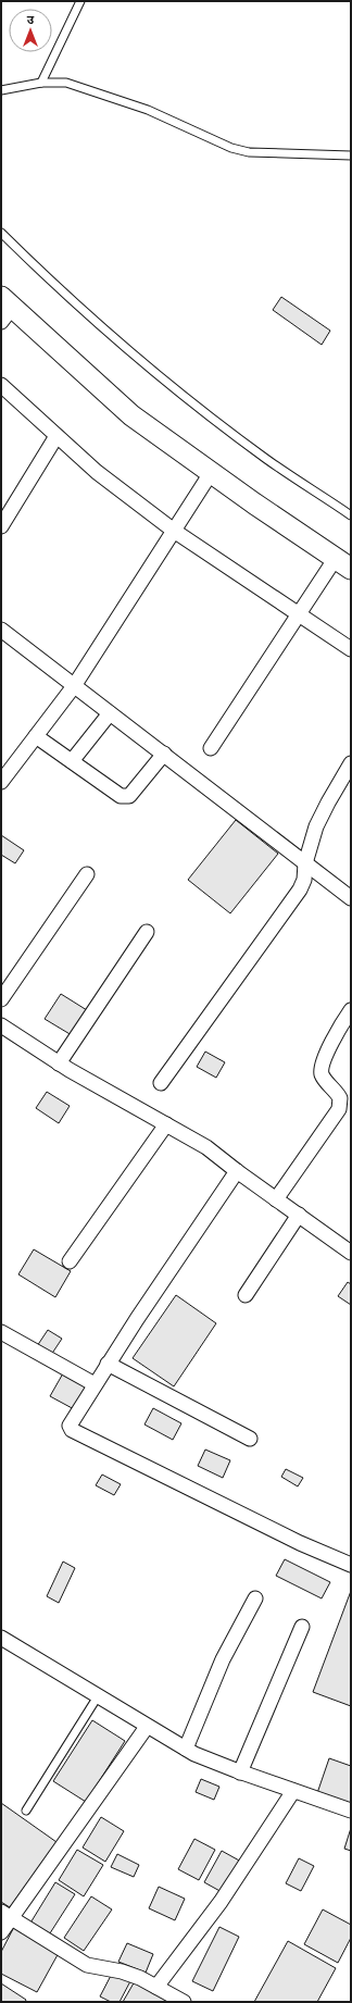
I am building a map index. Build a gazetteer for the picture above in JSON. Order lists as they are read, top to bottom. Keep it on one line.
{"north":"top"}
